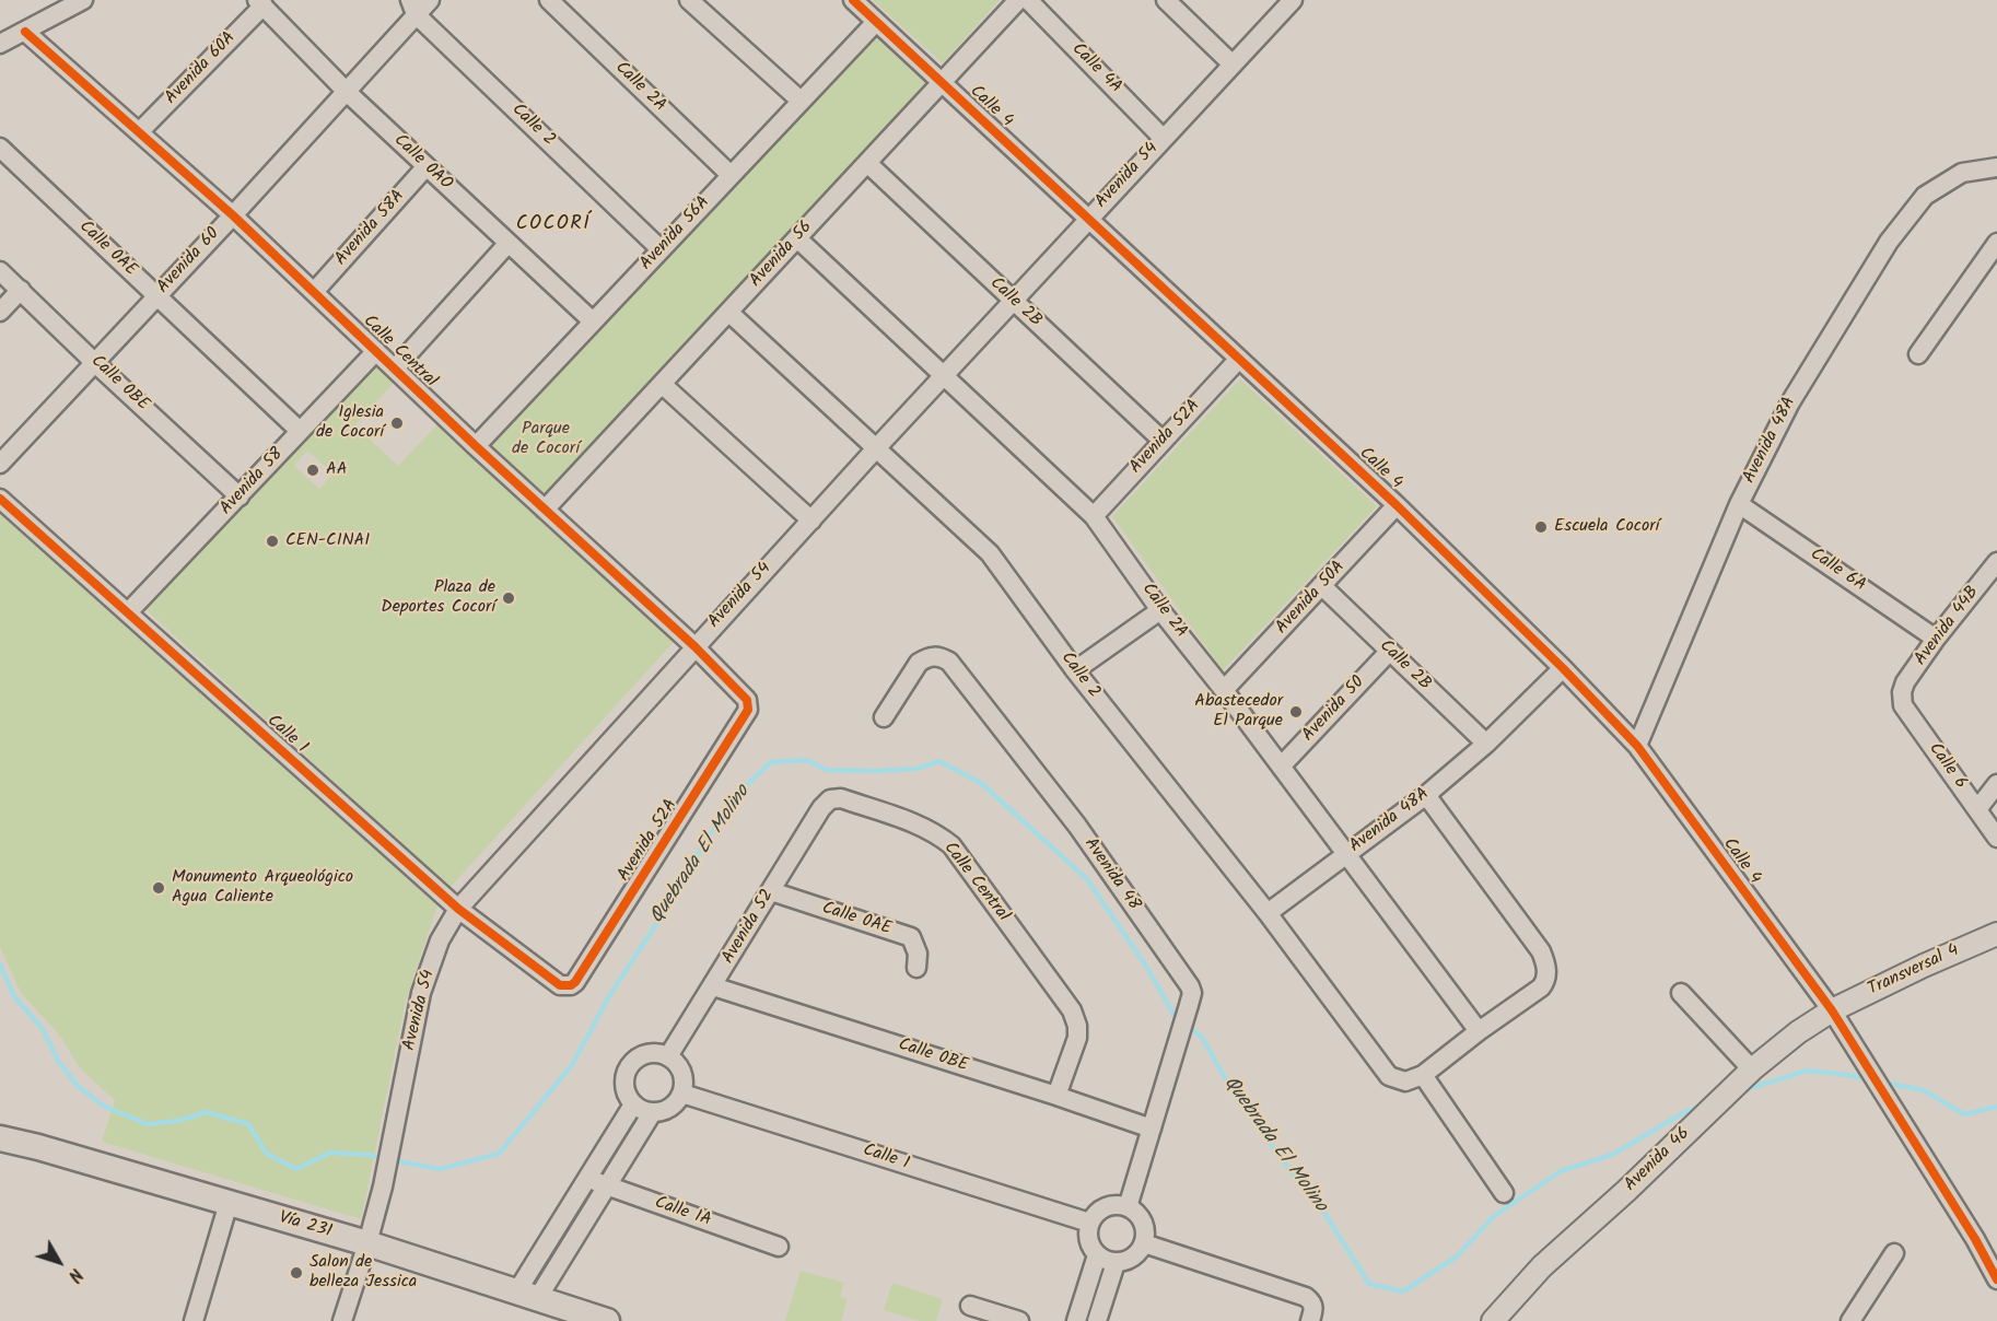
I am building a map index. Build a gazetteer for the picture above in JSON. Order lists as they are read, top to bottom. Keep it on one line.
{"streets":{"main road":["Vía 231"],"street":["Avenida 60A","Calle 4A","Calle 2A","Calle 4","Calle 2","Calle 0AO","Avenida 54","Avenida 58A","Avenida 56A","Calle 0AE","Avenida 56","Avenida 60","Calle 2B","Calle Central","Calle 0BE","Avenida 52A","Avenida 48A","Avenida 58","Calle 6A","Avenida 50A","Avenida 44B","Avenida 50","Calle 1","Calle 6","Avenida 48","Avenida 52","Transversal 4","Avenida 46","Calle 1A"]},"crossings":[["Avenida 60A","Calle 0AO"],["Avenida 60A","Calle Central"],["Calle 4A","Avenida 54"],["Calle 2A","Avenida 54"],["Calle 2A","Avenida 56A"],["Calle 2A","Avenida 56"],["Calle 2A","Avenida 52A"],["Calle 2A","Avenida 48A"],["Calle 2A","Avenida 50A"],["Calle 2A","Avenida 50"],["Calle 4","Avenida 54"],["Calle 4","Avenida 56A"],["Calle 4","Avenida 56"],["Calle 4","Avenida 52A"],["Calle 4","Avenida 48A"],["Calle 4","Avenida 50A"],["Calle 4","Transversal 4"],["Calle 4","Avenida 46"],["Calle 2","Avenida 54"],["Calle 2","Avenida 56A"],["Calle 2","Avenida 56"],["Calle 2","Avenida 60"],["Calle 2","Avenida 48A"],["Calle 0AO","Avenida 58A"],["Calle 0AO","Avenida 56A"],["Calle 0AO","Avenida 60"],["Avenida 54","Calle 2B"],["Avenida 54","Calle Central"],["Avenida 54","Calle 1"],["Avenida 54","Vía 231"],["Avenida 58A","Calle Central"],["Avenida 56A","Calle Central"],["Calle 0AE","Avenida 60"],["Calle 0AE","Avenida 58"],["Calle 0AE","Avenida 52"],["Avenida 56","Calle 2B"],["Avenida 56","Calle Central"],["Avenida 60","Calle Central"],["Avenida 60","Calle 0BE"],["Calle 2B","Avenida 52A"],["Calle 2B","Avenida 48A"],["Calle 2B","Avenida 50A"],["Calle 2B","Avenida 50"],["Calle Central","Calle 0BE"],["Calle Central","Avenida 52A"],["Calle Central","Avenida 58"],["Calle Central","Avenida 52"],["Calle 0BE","Avenida 58"],["Calle 0BE","Avenida 48"],["Calle 0BE","Avenida 52"],["Avenida 52A","Calle 1"],["Avenida 48A","Calle 6A"],["Avenida 58","Calle 1"],["Calle 6A","Avenida 44B"],["Avenida 44B","Calle 6"],["Calle 1","Avenida 48"],["Calle 1","Avenida 52"],["Transversal 4","Avenida 46"]],"districts":["COCORÍ"],"water":["Quebrada El Molino"],"parks":["Parque de Cocorí"],"places":["Iglesia de Cocorí","AA","Escuela Cocorí","CEN-CINAI","Plaza de Deportes Cocorí","Abastecedor El Parque","Monumento Arqueológico Agua Caliente","Salon de belleza Jessica"],"north":"bottom right"}
